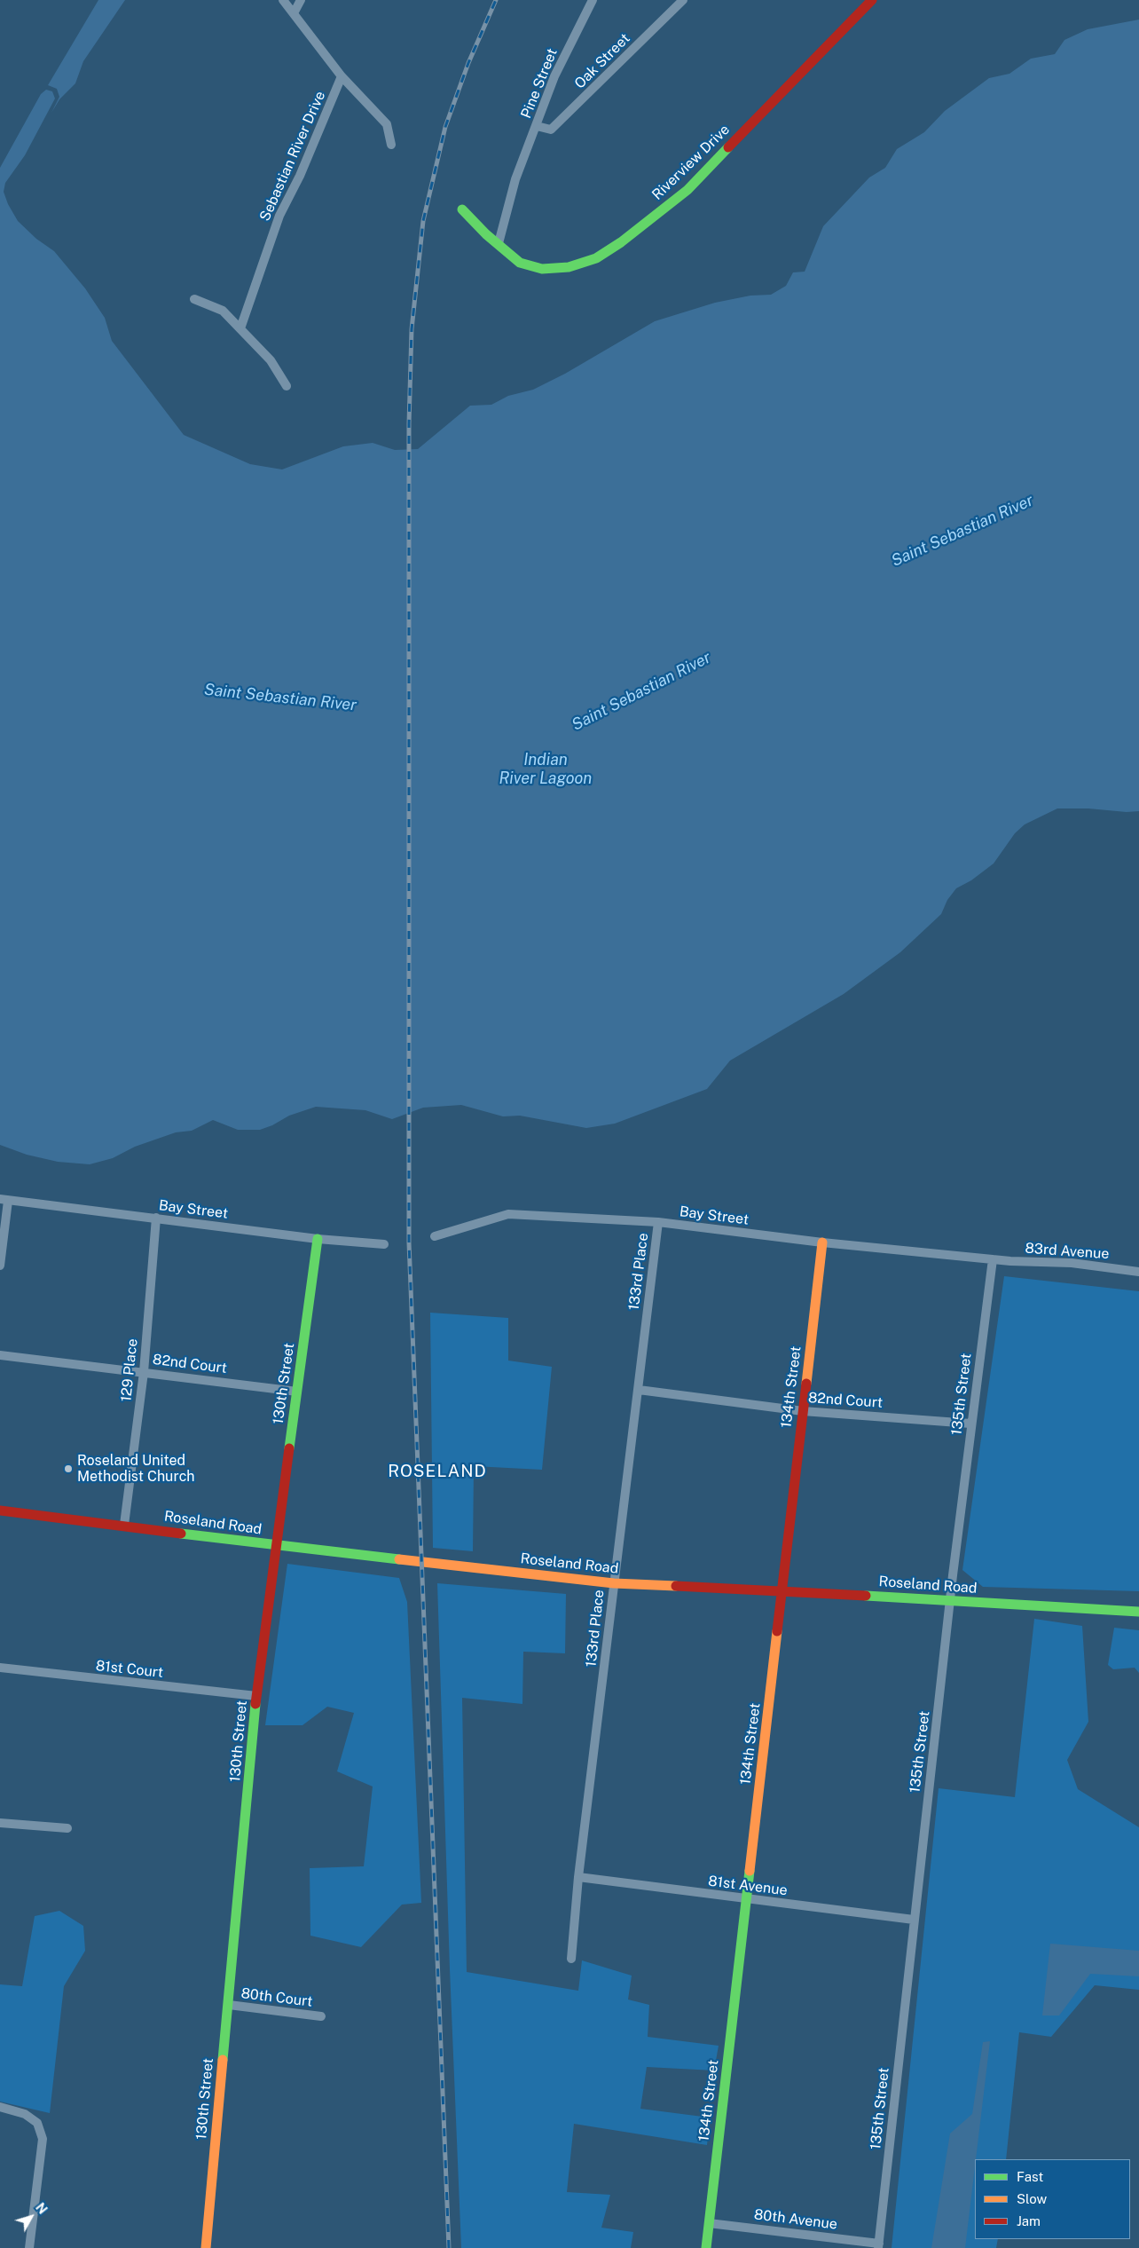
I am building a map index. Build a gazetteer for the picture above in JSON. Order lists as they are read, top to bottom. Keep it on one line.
{"streets":{"street":["Oak Street","Pine Street","Sebastian River Drive","Riverview Drive","Bay Street","83rd Avenue","133rd Place","82nd Court","129 Place","130th Street","134th Street","135th Street","Roseland Road","81st Court","81st Avenue","80th Court","80th Avenue"]},"crossings":[["Oak Street","Pine Street"],["Pine Street","Riverview Drive"],["Bay Street","83rd Avenue"],["Bay Street","133rd Place"],["Bay Street","129 Place"],["Bay Street","130th Street"],["Bay Street","134th Street"],["Bay Street","135th Street"],["83rd Avenue","135th Street"],["133rd Place","82nd Court"],["133rd Place","Roseland Road"],["133rd Place","81st Avenue"],["82nd Court","129 Place"],["82nd Court","130th Street"],["82nd Court","134th Street"],["82nd Court","135th Street"],["129 Place","Roseland Road"],["130th Street","Roseland Road"],["130th Street","81st Court"],["130th Street","80th Court"],["134th Street","Roseland Road"],["134th Street","81st Avenue"],["134th Street","80th Avenue"],["135th Street","Roseland Road"],["135th Street","81st Avenue"],["135th Street","80th Avenue"]],"districts":["ROSELAND"],"water":["Saint Sebastian River","Indian River Lagoon"],"places":["Roseland United Methodist Church"],"legend":["Fast","Slow","Jam"],"north":"top right"}
